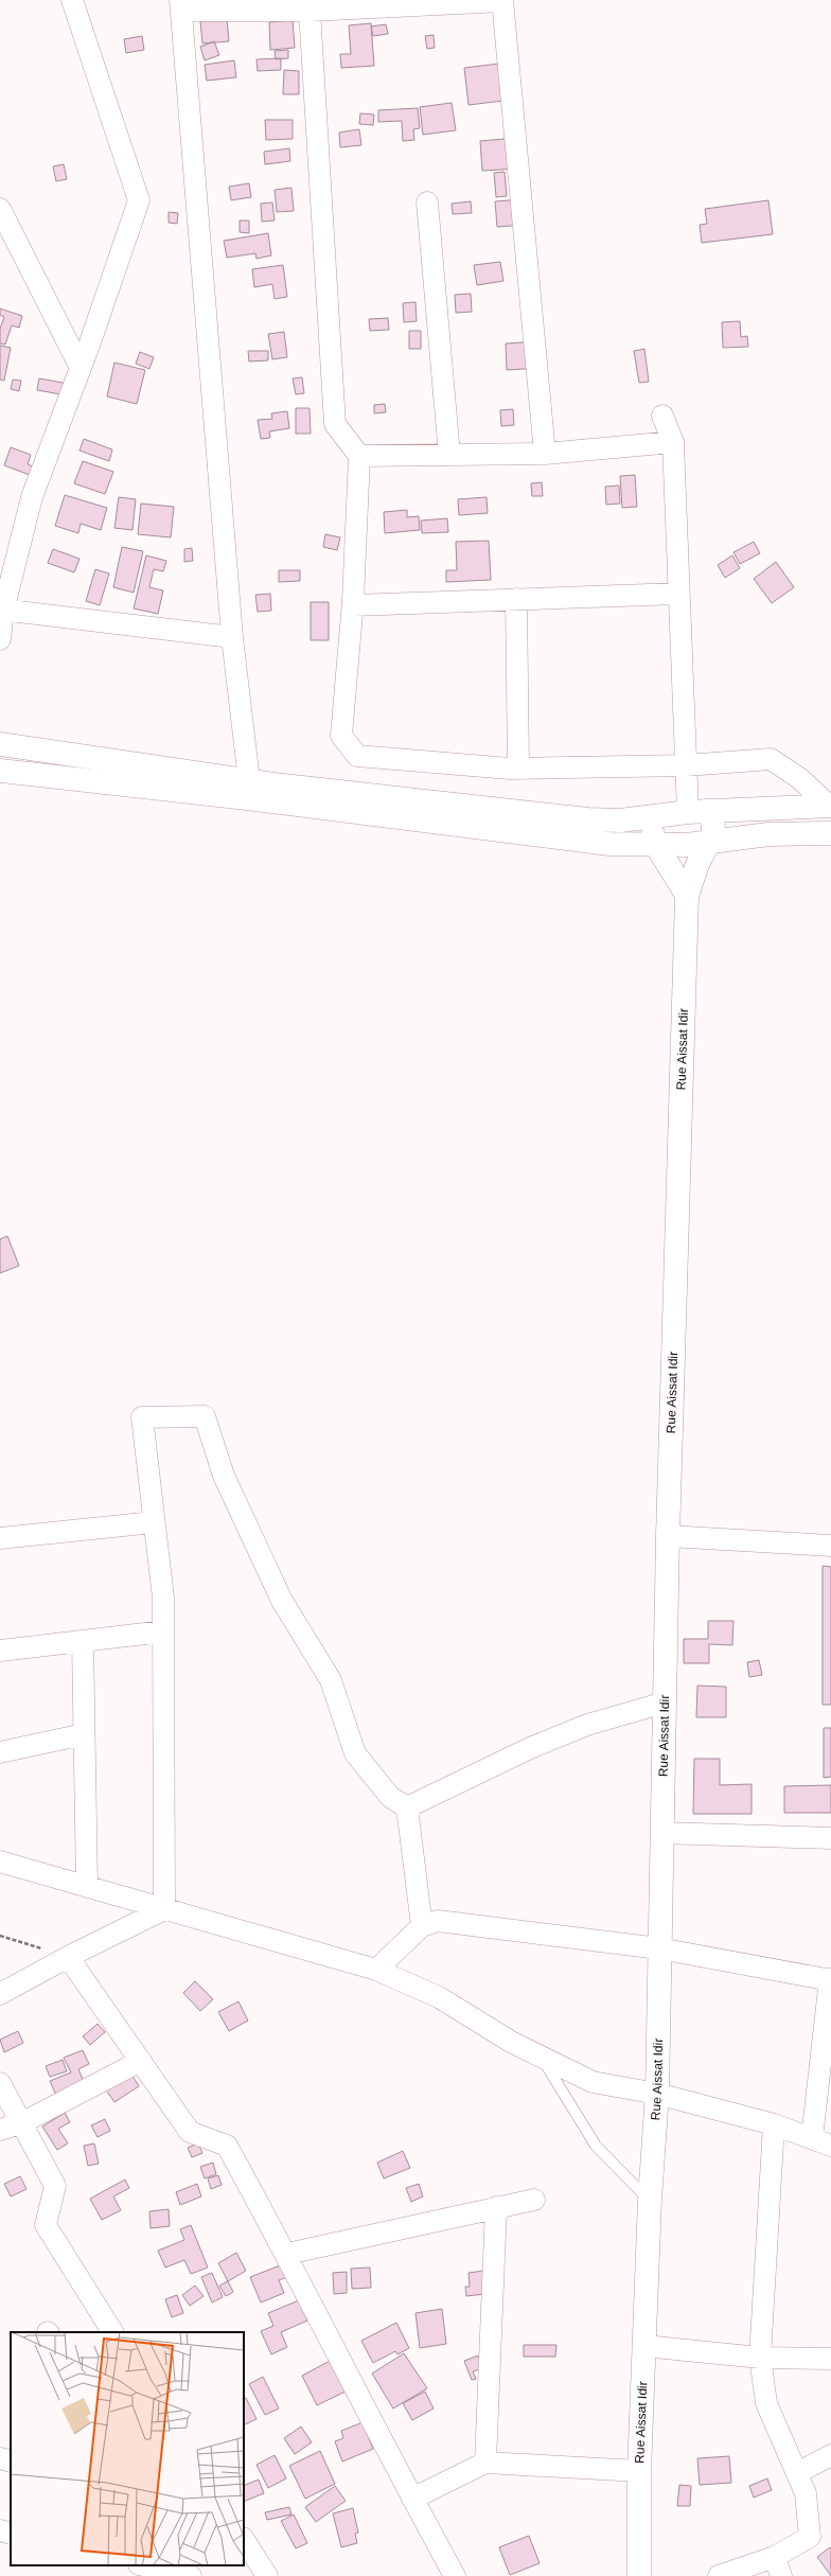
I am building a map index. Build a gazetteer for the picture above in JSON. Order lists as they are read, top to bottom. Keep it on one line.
{"streets":{"street":["Rue Aissat Idir"]}}
